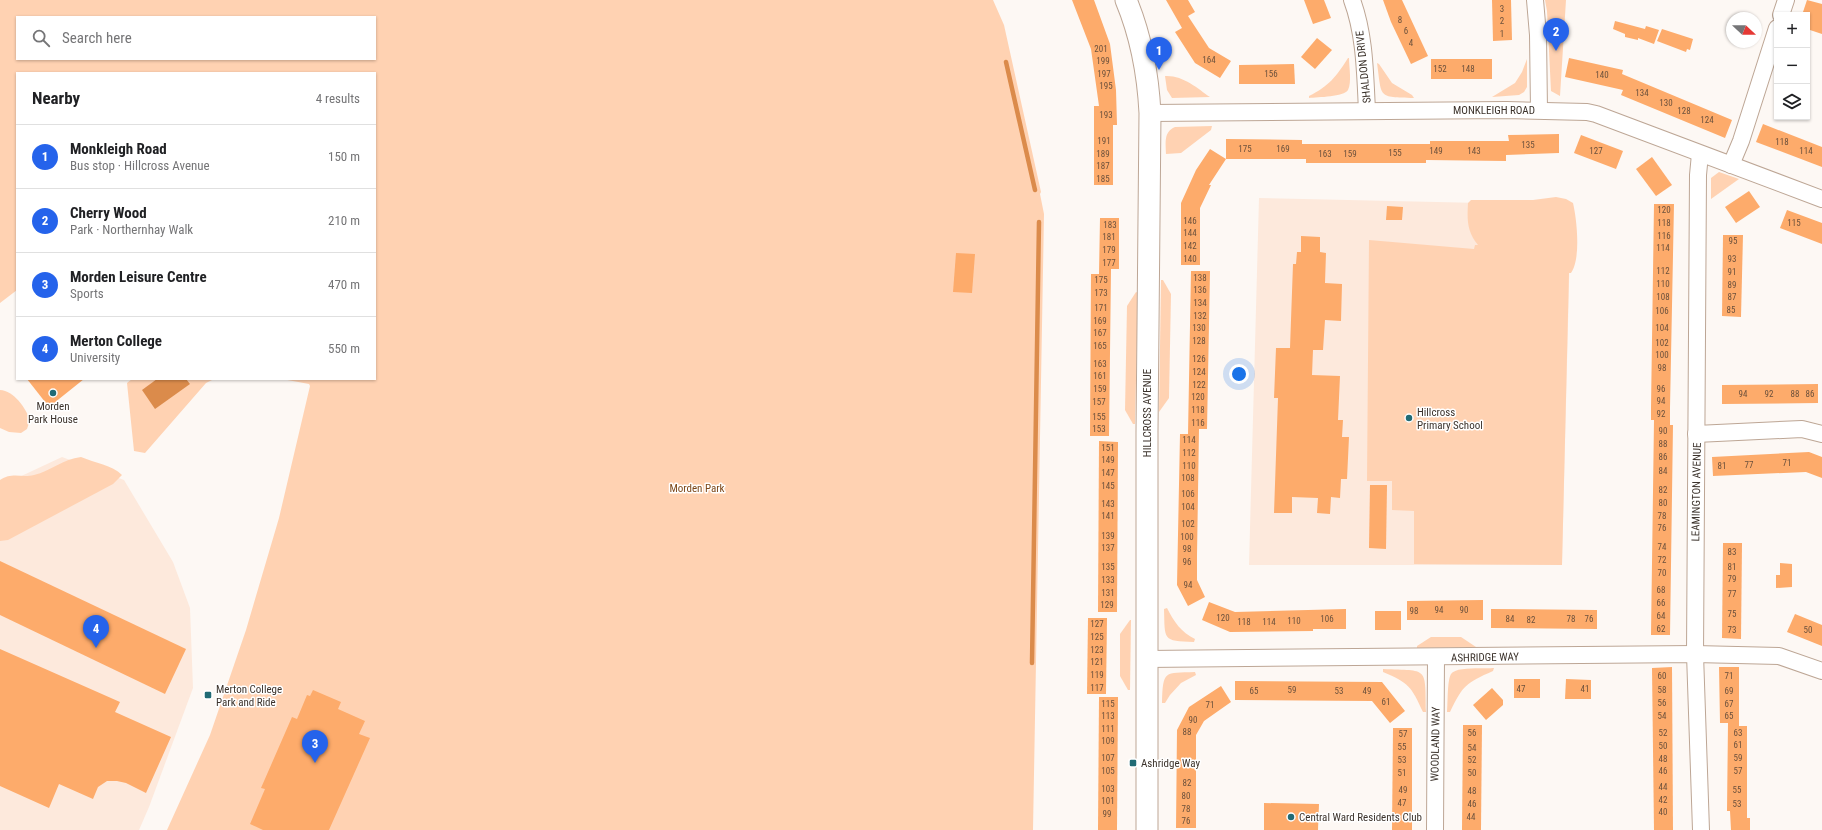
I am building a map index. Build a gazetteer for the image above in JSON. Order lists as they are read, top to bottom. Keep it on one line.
{"streets":{"street":["SHALDON DRIVE","MONKLEIGH ROAD","HILLCROSS AVENUE","LEAMINGTON AVENUE","ASHRIDGE WAY","WOODLAND WAY"]},"crossings":[["SHALDON DRIVE","MONKLEIGH ROAD"],["MONKLEIGH ROAD","HILLCROSS AVENUE"],["MONKLEIGH ROAD","LEAMINGTON AVENUE"],["HILLCROSS AVENUE","ASHRIDGE WAY"],["LEAMINGTON AVENUE","ASHRIDGE WAY"],["ASHRIDGE WAY","WOODLAND WAY"]],"parks":["Morden Park"],"places":{"other":["Morden Park House","Hillcross Primary School","Central Ward Residents Club"],"transit":["Merton College Park and Ride","Ashridge Way"]},"house_numbers":["3","8","2","6","1","4","201","164","199","152","148","197","156","140","195","134","130","128","193","124","191","118","135","175","169","149","143","127","114","155","189","163","159","187","185","120","146","118","115","183","144","116","181","95","142","114","179","140","93","177","112","91","138","175","110","89","136","173","108","87","134","171","85","106","132","169","130","104","167","128","102","165","100","126","163","98","124","161","122","159","96","94","92","88","86","120","94","157","118","92","155","116","153","90","114","88","151","112","86","149","71","77","110","81","84","147","108","145","82","106","80","143","104","141","78","102","76","139","100","74","137","98","83","72","96","135","81","70","79","133","94","68","131","77","66","129","94","90","98","75","64","120","106","84","78","76","82","110","118","114","127","62","73","50","125","123","121","119","60","71","117","47","41","59","58","65","53","49","69","61","56","115","67","71","113","54","65","90","111","88","56","52","63","57","109","61","50","55","54","107","59","48","53","52","105","46","57","51","50","82","44","103","49","55","48","80","42","101","47","46","53","78","40","99","44","76"],"north":"right","page":{"map_buttons":["+","−"],"search":"Search here","pins":["2","1","4","3"],"heading":["Nearby","4 results"],"list":[{"mark":"1","name":"Monkleigh Road","note":"Bus stop · Hillcross Avenue","value":"150 m"},{"mark":"2","name":"Cherry Wood","note":"Park · Northernhay Walk","value":"210 m"},{"mark":"3","name":"Morden Leisure Centre","note":"Sports","value":"470 m"},{"mark":"4","name":"Merton College","note":"University","value":"550 m"}]}}
